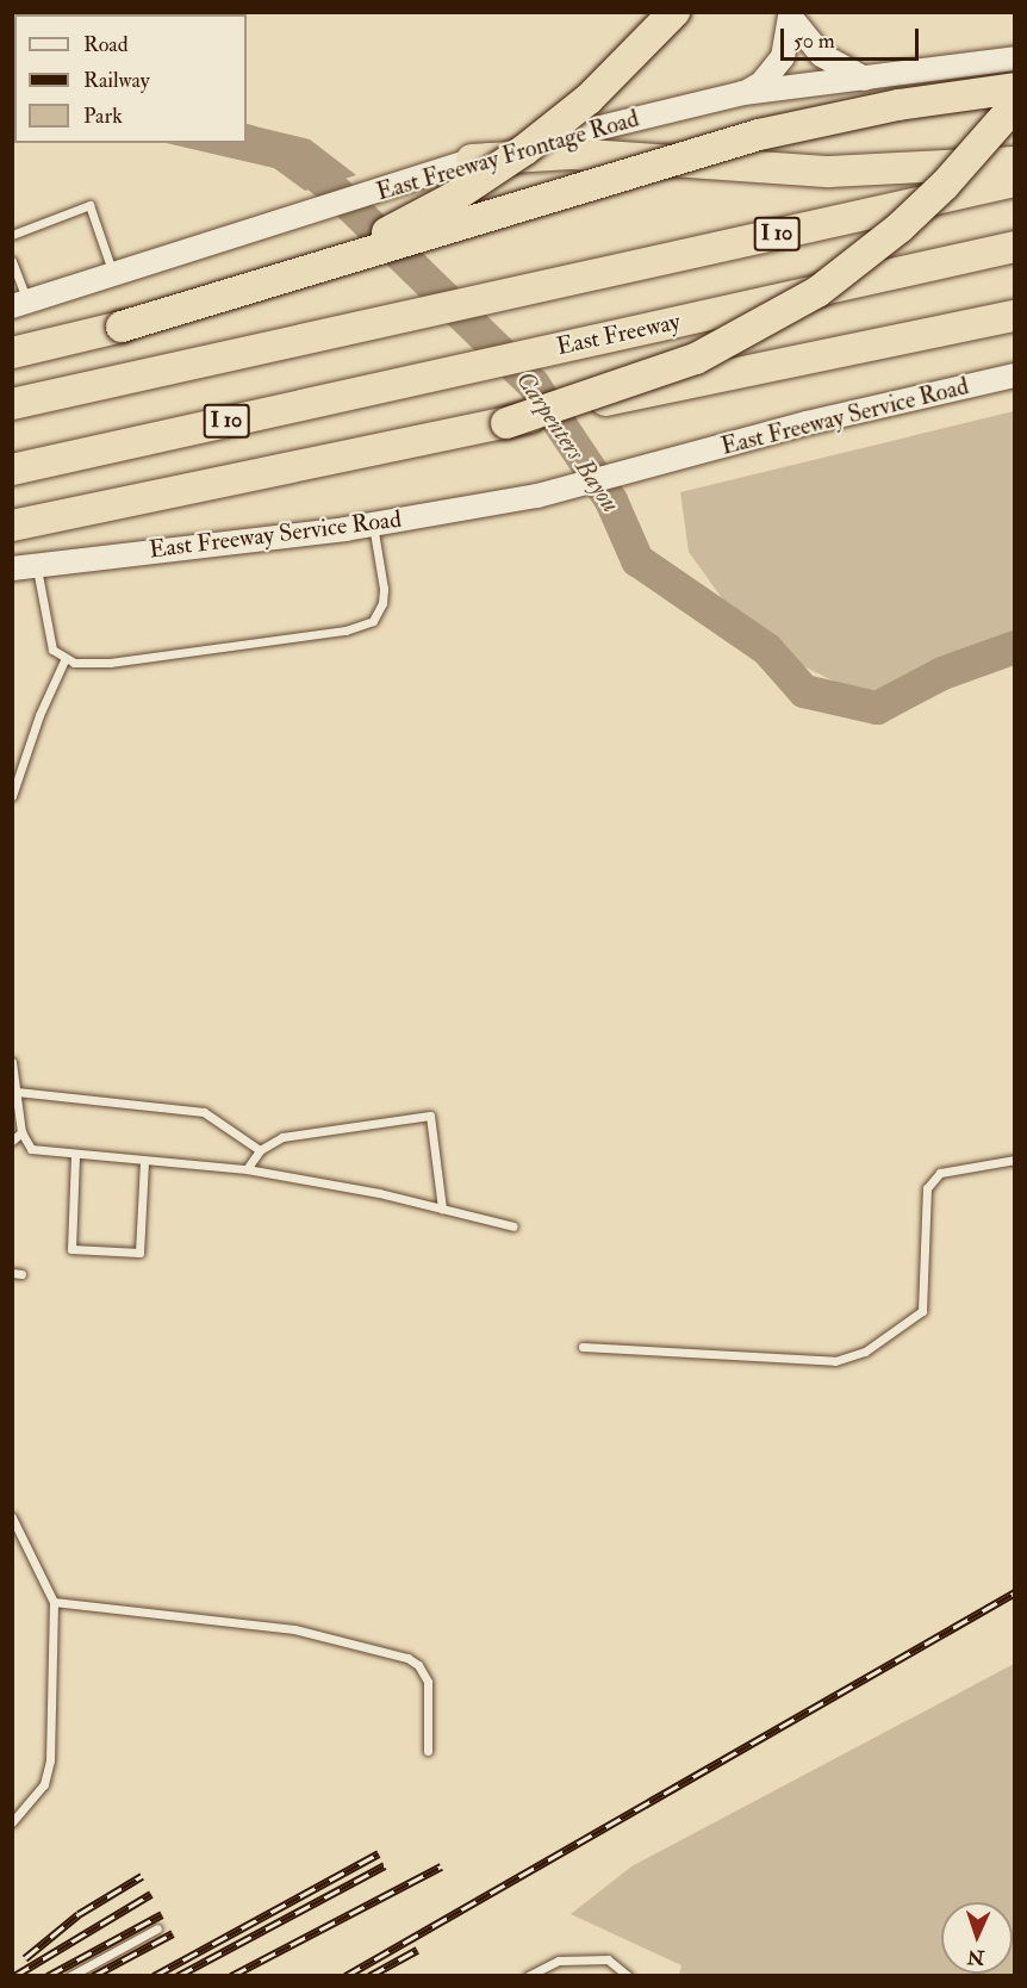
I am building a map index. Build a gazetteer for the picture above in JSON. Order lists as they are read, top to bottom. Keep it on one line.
{"streets":{"highway":["I 10","East Freeway"],"main road":["East Freeway Frontage Road","East Freeway Service Road"]},"water":["Carpenters Bayou"],"legend":["Road","Railway","Park"],"scale_bar":"50 m","north":"bottom"}
